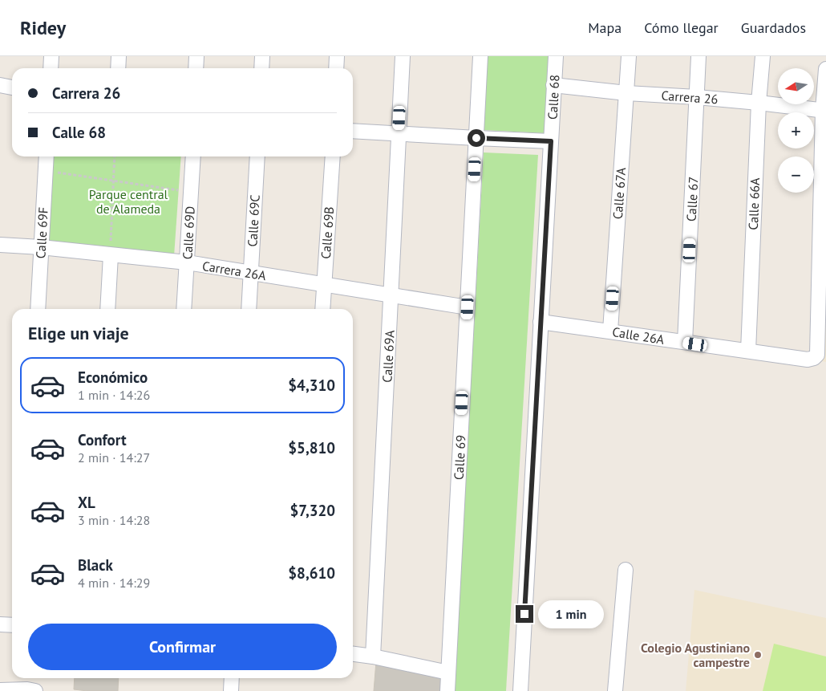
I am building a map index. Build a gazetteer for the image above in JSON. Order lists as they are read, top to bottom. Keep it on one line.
{"streets":{"street":["Calle 68","Carrera 26","Calle 67A","Calle 67","Calle 66A","Calle 69C","Calle 69F","Calle 69D","Calle 69B","Carrera 26A","Calle 26A","Calle 69A","Calle 69"]},"crossings":[["Calle 68","Carrera 26"],["Calle 68","Calle 26A"],["Carrera 26","Calle 67A"],["Carrera 26","Calle 67"],["Carrera 26","Calle 66A"],["Carrera 26","Calle 26A"],["Calle 67A","Calle 26A"],["Calle 67","Calle 26A"],["Calle 66A","Calle 26A"],["Calle 69C","Carrera 26A"],["Calle 69F","Carrera 26A"],["Calle 69D","Carrera 26A"],["Calle 69B","Carrera 26A"],["Carrera 26A","Calle 69A"],["Carrera 26A","Calle 69"]],"parks":["Parque central de Alameda"],"places":["Colegio Agustiniano campestre"],"north":"left","page":{"header":"Ridey","nav":["Mapa","Cómo llegar","Guardados"],"map_buttons":["+","−"],"banner":["Carrera 26","Calle 68"],"heading":"Elige un viaje","list":[{"name":"Económico","note":"1 min · 14:26","value":"$4,310"},{"name":"Confort","note":"2 min · 14:27","value":"$5,810"},{"name":"XL","note":"3 min · 14:28","value":"$7,320"},{"name":"Black","note":"4 min · 14:29","value":"$8,610"}],"bubble":"1 min","buttons":"Confirmar"}}
